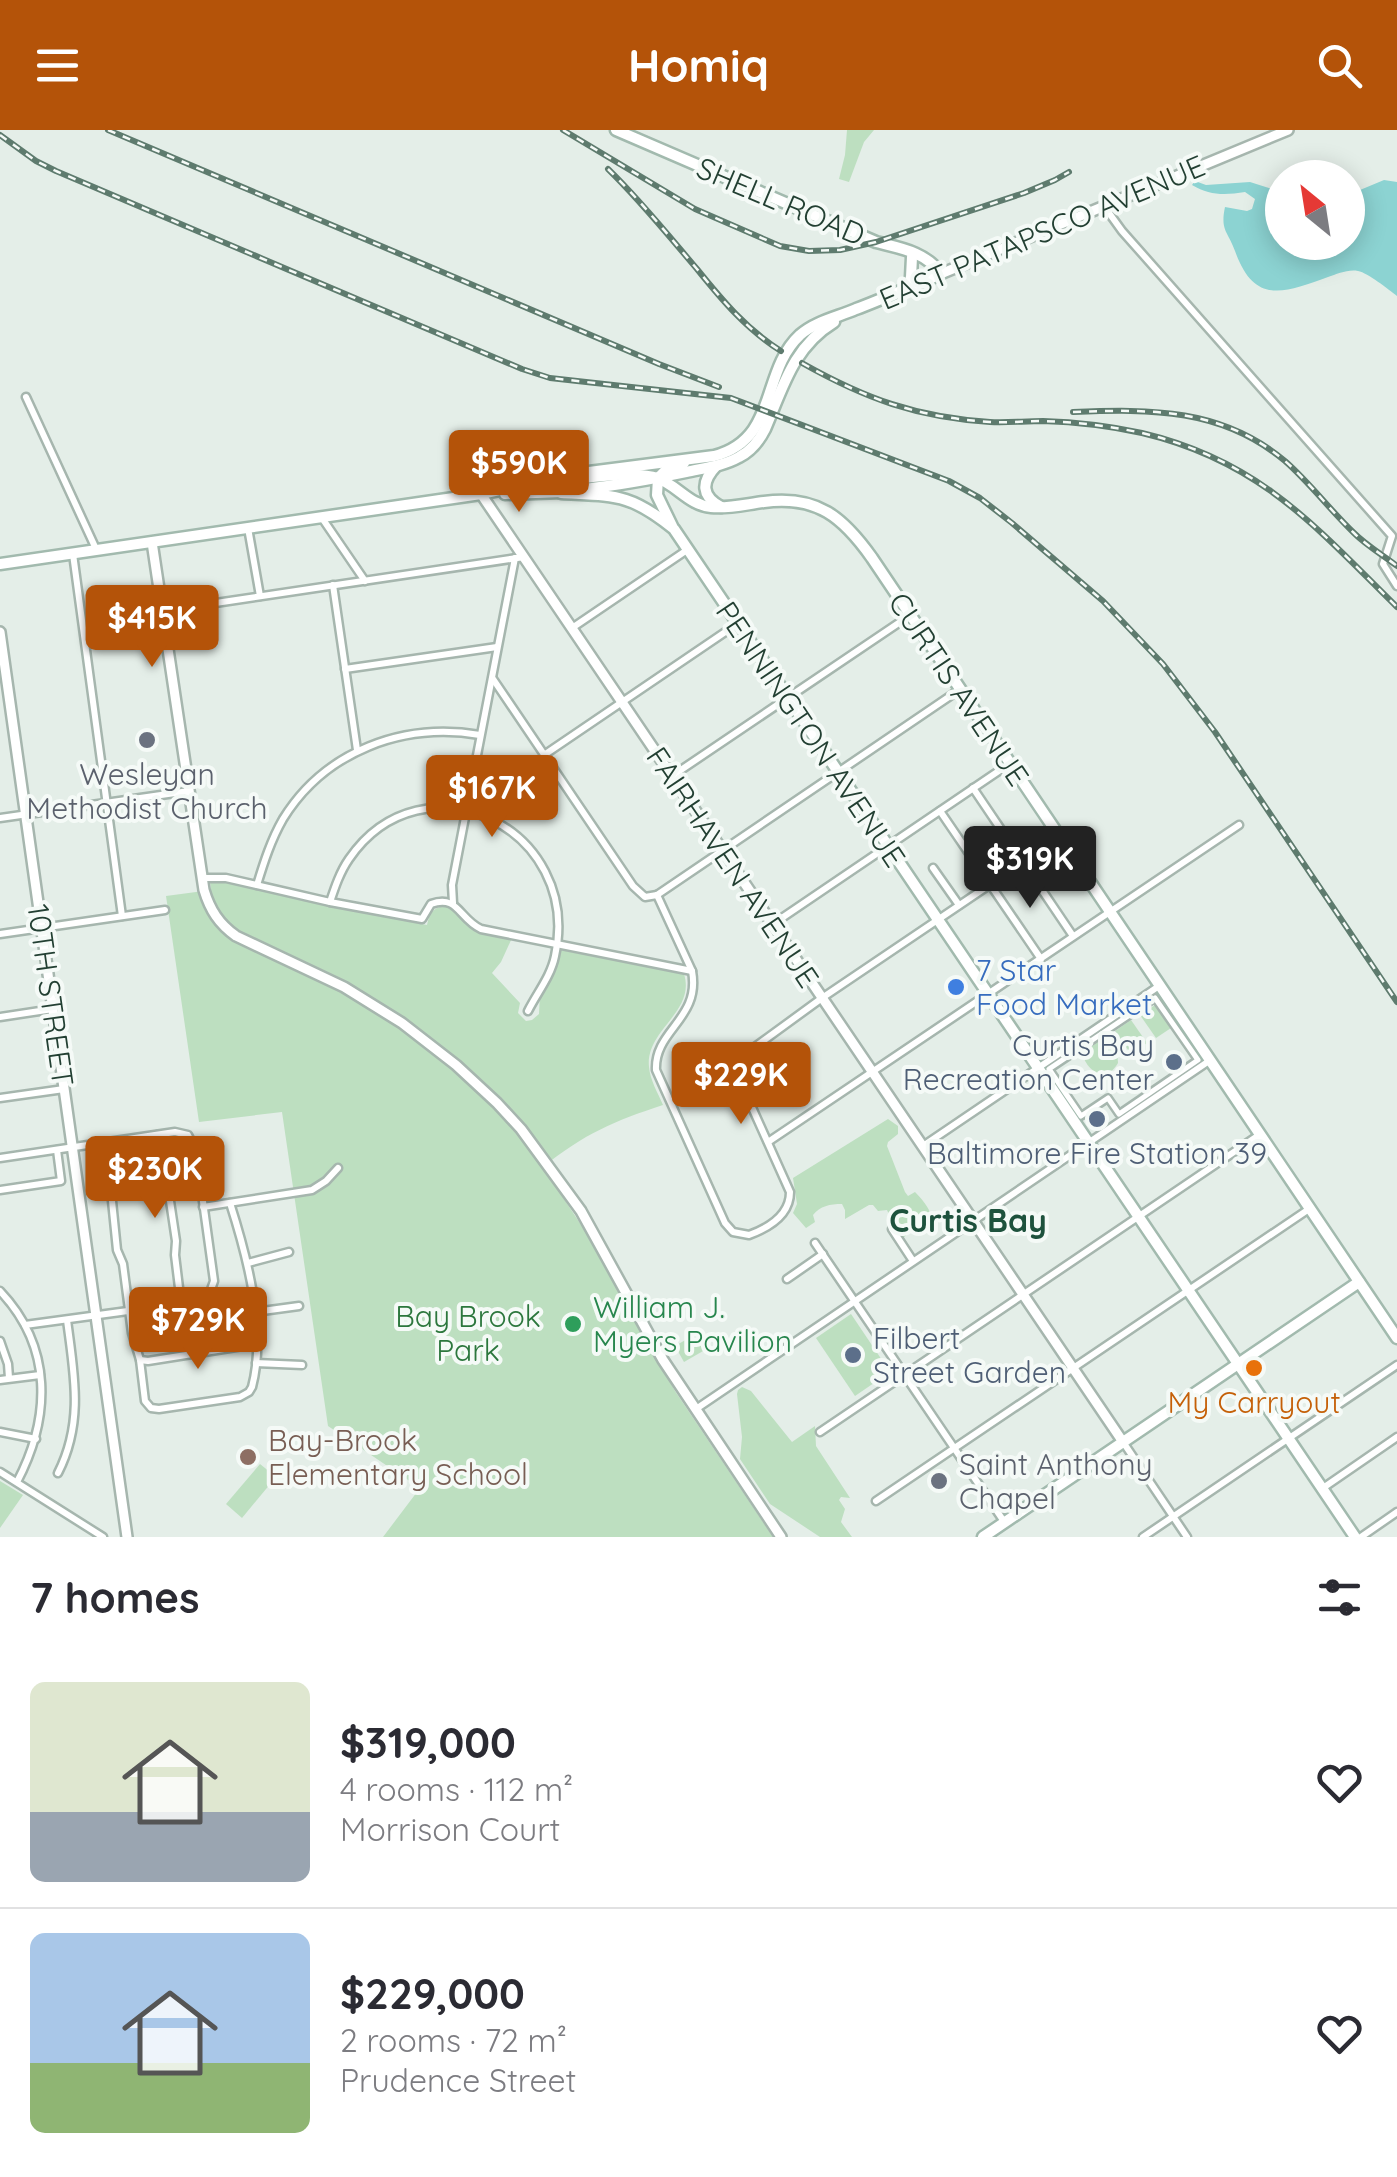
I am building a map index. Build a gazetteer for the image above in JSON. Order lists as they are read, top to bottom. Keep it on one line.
{"streets":{"main road":["SHELL ROAD","EAST PATAPSCO AVENUE","CURTIS AVENUE","PENNINGTON AVENUE"],"street":["FAIRHAVEN AVENUE","10TH STREET"]},"crossings":[["SHELL ROAD","EAST PATAPSCO AVENUE"],["EAST PATAPSCO AVENUE","CURTIS AVENUE"],["EAST PATAPSCO AVENUE","PENNINGTON AVENUE"],["EAST PATAPSCO AVENUE","FAIRHAVEN AVENUE"]],"districts":["Curtis Bay"],"parks":["Bay Brook Park"],"places":["Wesleyan Methodist Church","7 Star Food Market","Curtis Bay Recreation Center","Baltimore Fire Station 39","William J. Myers Pavilion","Filbert Street Garden","My Carryout","Bay-Brook Elementary School","Saint Anthony Chapel"],"north":"top left","page":{"header":"Homiq","price":["$590K","$415K","$167K","$319K","$229K","$230K","$729K"],"heading":"7 homes","list":[{"name":"$319,000","note":"4 rooms · 112 m² · Morrison Court"},{"name":"$229,000","note":"2 rooms · 72 m² · Prudence Street"}]}}
